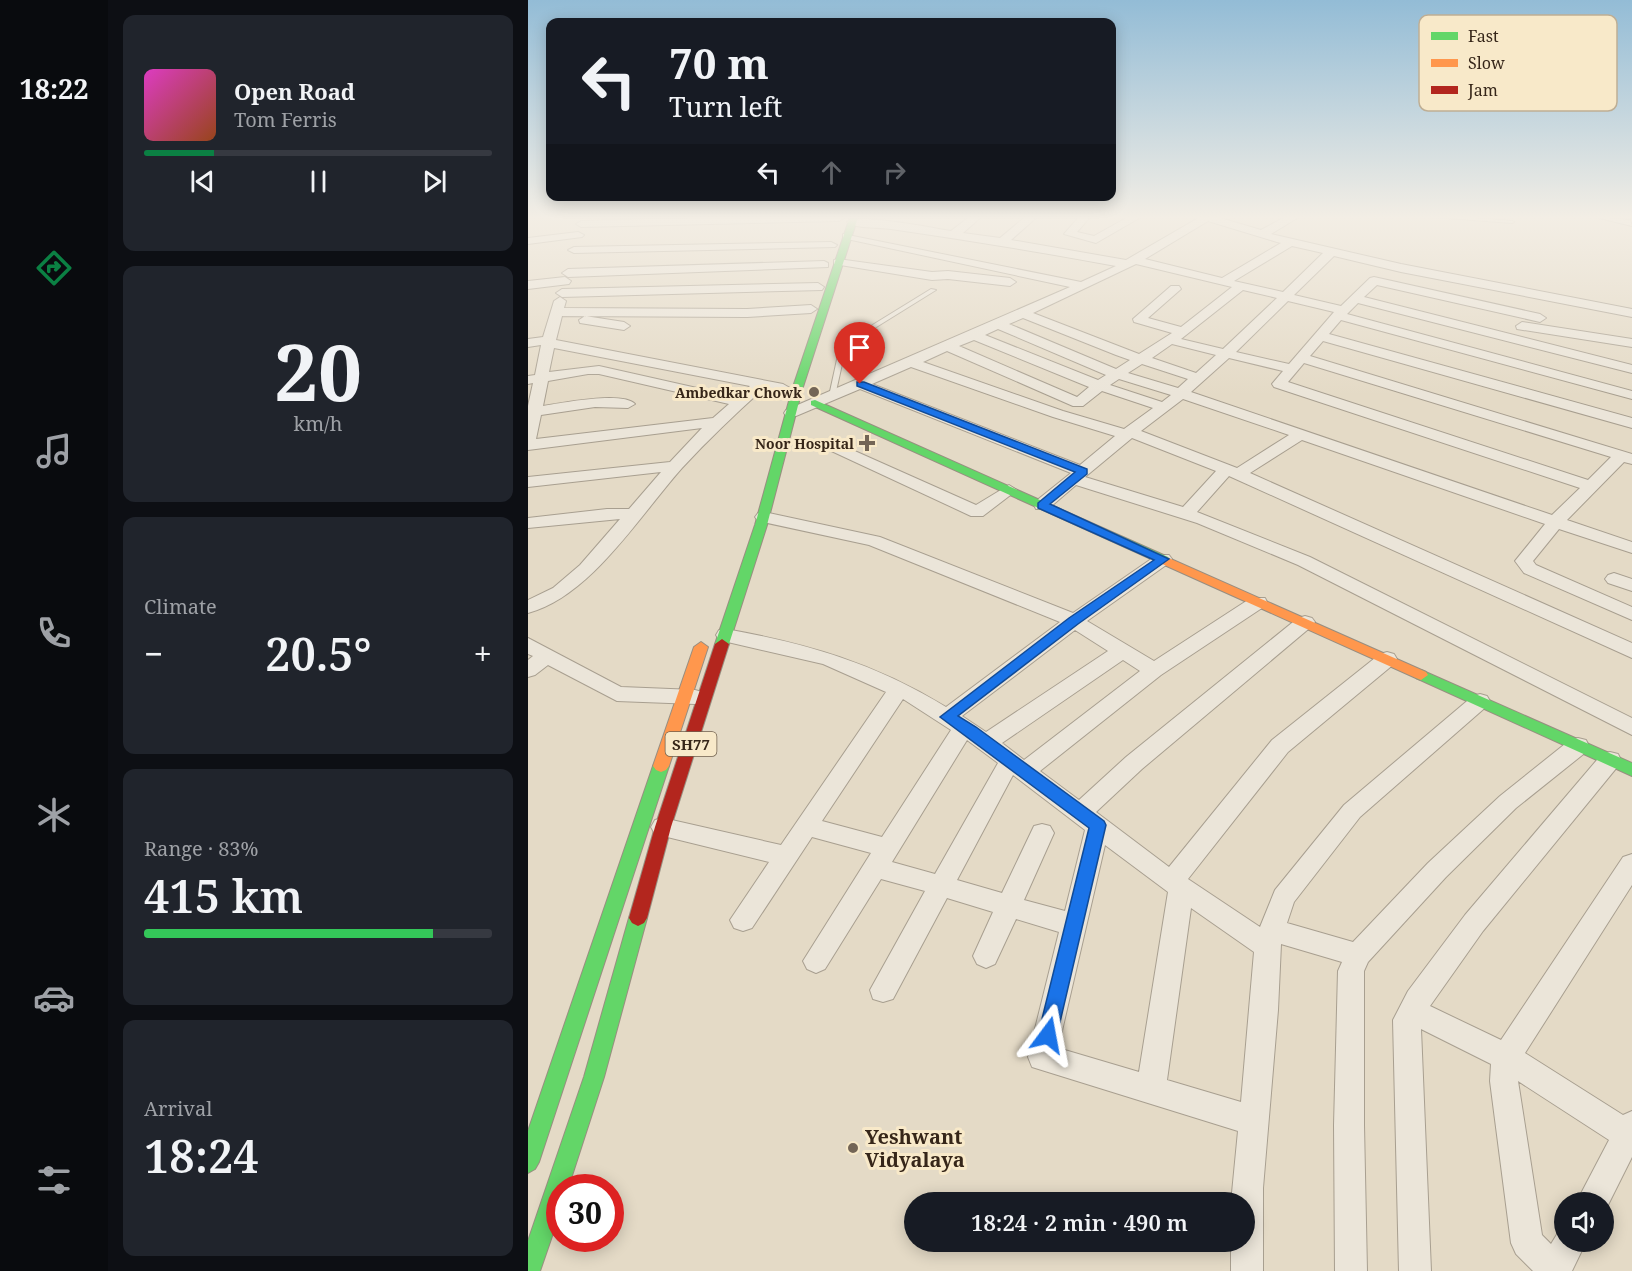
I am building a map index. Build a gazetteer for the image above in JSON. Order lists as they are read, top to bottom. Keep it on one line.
{"streets":{"main road":["SH77"]},"places":{"other":["Ambedkar Chowk","Yeshwant Vidyalaya"],"health":["Noor Hospital"]},"legend":["Fast","Slow","Jam"],"page":{"tabs":"18:22","turn":["70 m","Turn left"],"song":["Open Road","Tom Ferris"],"tile":[["20","km/h"],"Climate",["Range · 83%","415 km"],["Arrival","18:24"]],"heat":["−","20.5°","+"],"limit":"30","trip":"18:24 · 2 min · 490 m"}}
